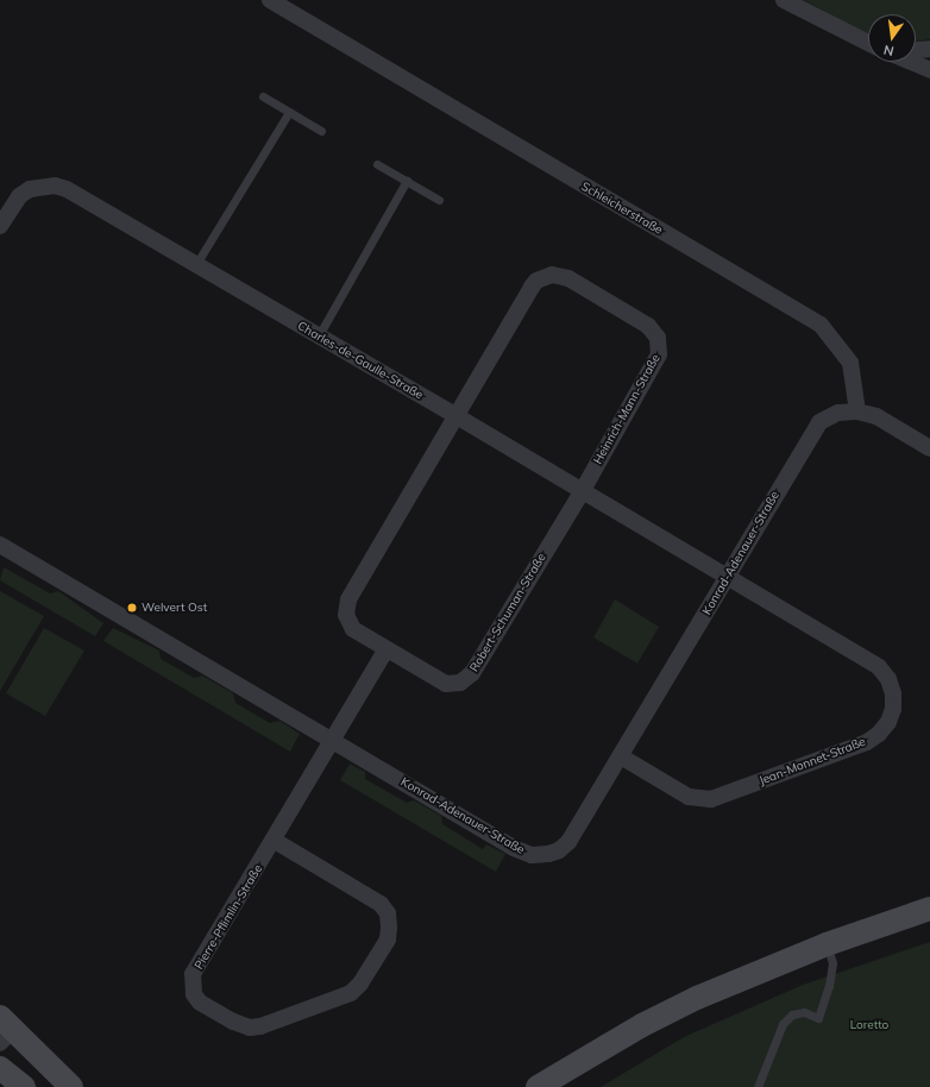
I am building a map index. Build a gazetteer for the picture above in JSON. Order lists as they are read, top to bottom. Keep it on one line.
{"streets":{"street":["Schleicherstraße","Charles-de-Gaulle-Straße","Heinrich-Mann-Straße","Konrad-Adenauer-Straße","Robert-Schuman-Straße","Jean-Monnet-Straße","Pierre-Pflimlin-Straße"]},"crossings":[["Schleicherstraße","Konrad-Adenauer-Straße"],["Charles-de-Gaulle-Straße","Heinrich-Mann-Straße"],["Charles-de-Gaulle-Straße","Konrad-Adenauer-Straße"],["Charles-de-Gaulle-Straße","Robert-Schuman-Straße"],["Charles-de-Gaulle-Straße","Jean-Monnet-Straße"],["Heinrich-Mann-Straße","Robert-Schuman-Straße"],["Konrad-Adenauer-Straße","Jean-Monnet-Straße"],["Konrad-Adenauer-Straße","Pierre-Pflimlin-Straße"]],"parks":["Loretto"],"places":["Welvert Ost"],"north":"bottom"}
